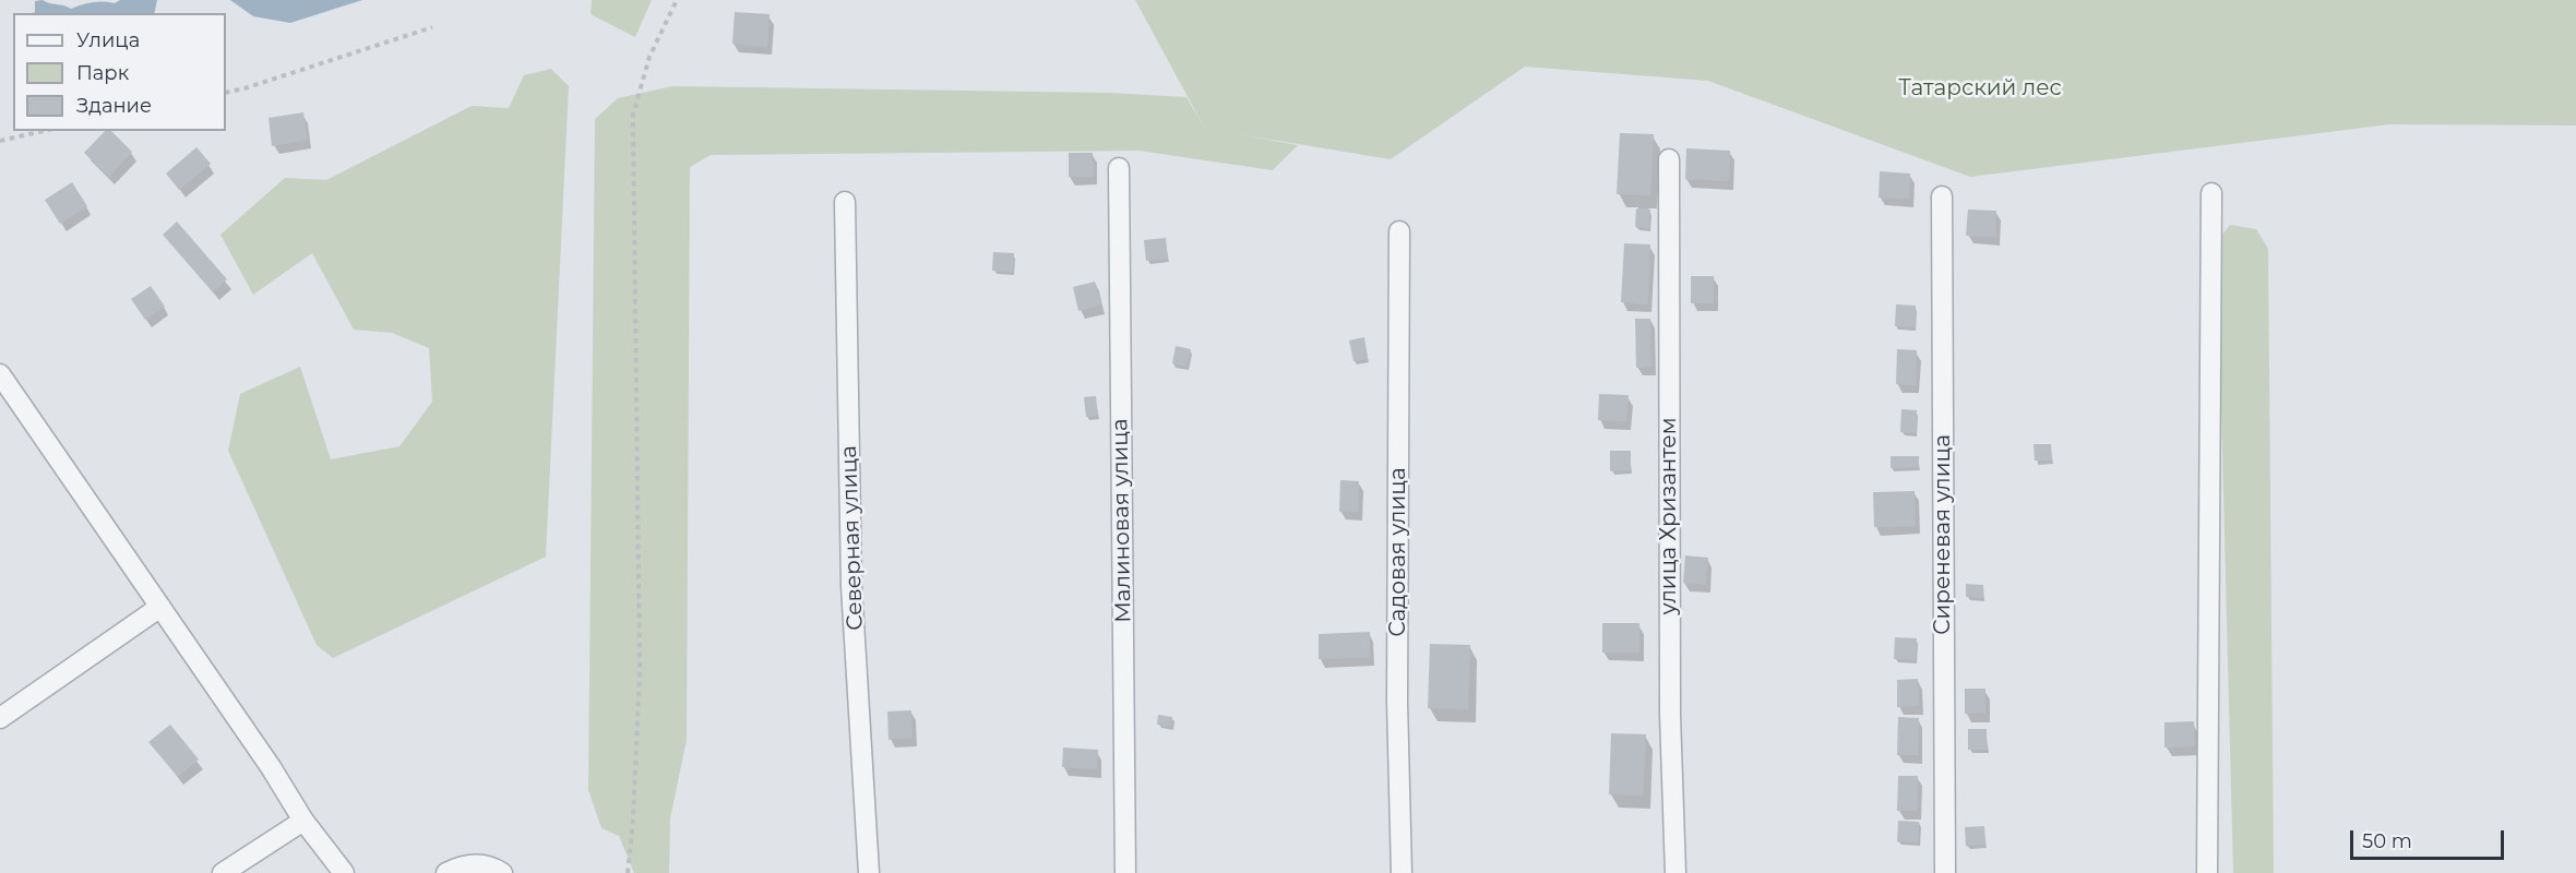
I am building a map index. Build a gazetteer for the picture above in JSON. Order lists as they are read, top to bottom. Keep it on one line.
{"streets":{"street":["улица Хризантем","Малиновая улица","Сиреневая улица","Северная улица","Садовая улица"]},"parks":["Татарский лес"],"legend":["Улица","Парк","Здание"],"scale_bar":"50 m"}
